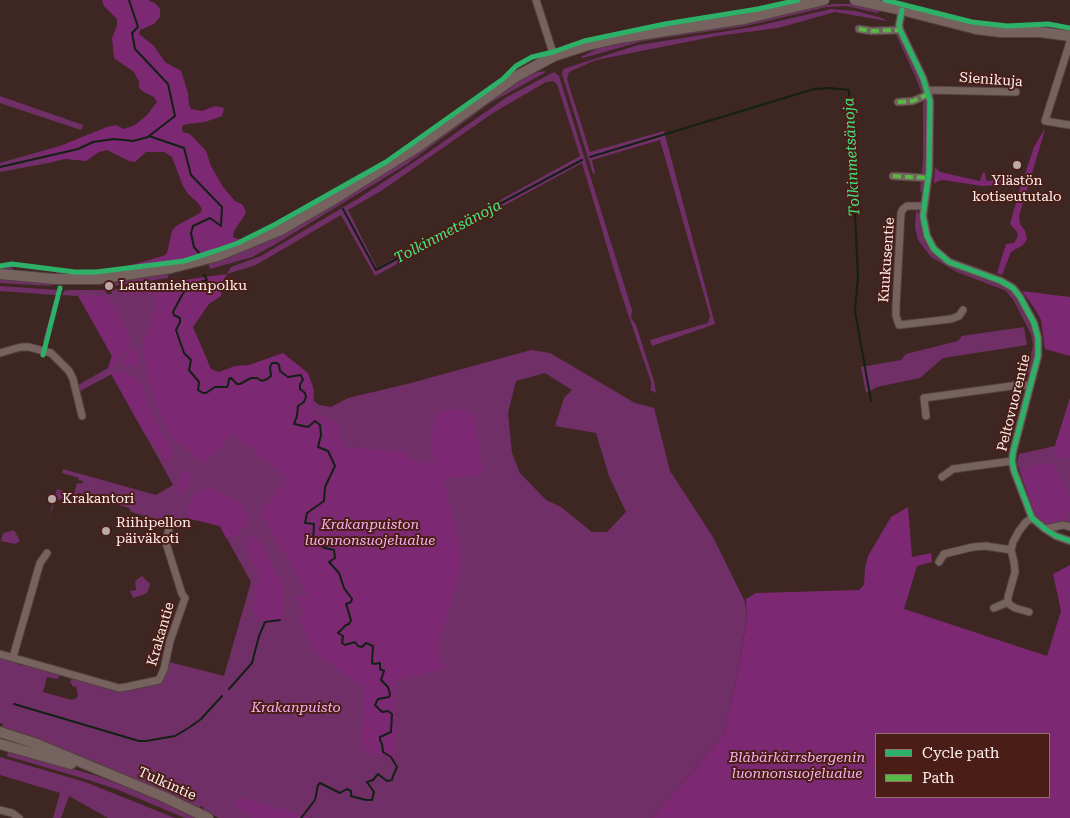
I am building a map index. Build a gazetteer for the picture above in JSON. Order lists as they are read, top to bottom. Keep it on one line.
{"streets":{"main road":["Tulkintie"],"street":["Sienikuja","Kuukusentie","Peltovuorentie","Krakantie"]},"crossings":[["Sienikuja","Peltovuorentie"],["Kuukusentie","Peltovuorentie"]],"water":["Tolkinmetsänoja"],"parks":["Krakanpuiston luonnonsuojelualue","Krakanpuisto","Blåbärkärrsbergenin luonnonsuojelualue"],"places":["Ylästön kotiseututalo","Lautamiehenpolku","Krakantori","Riihipellon päiväkoti"],"legend":["Cycle path","Path"]}
